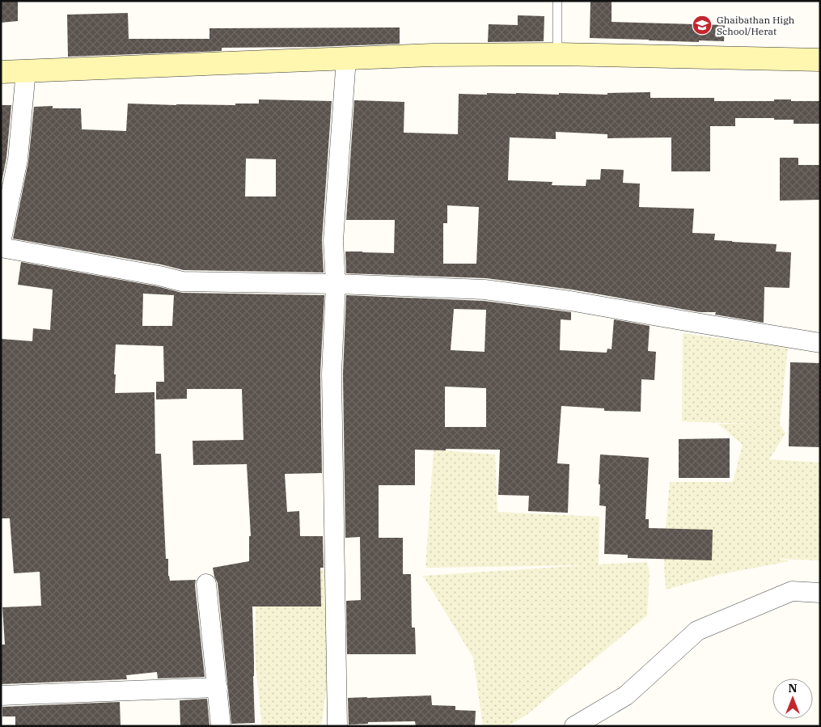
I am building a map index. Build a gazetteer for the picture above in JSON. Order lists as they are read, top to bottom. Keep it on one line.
{"places":{"school or university":["Ghaibathan High School/Herat"]},"north":"top"}
